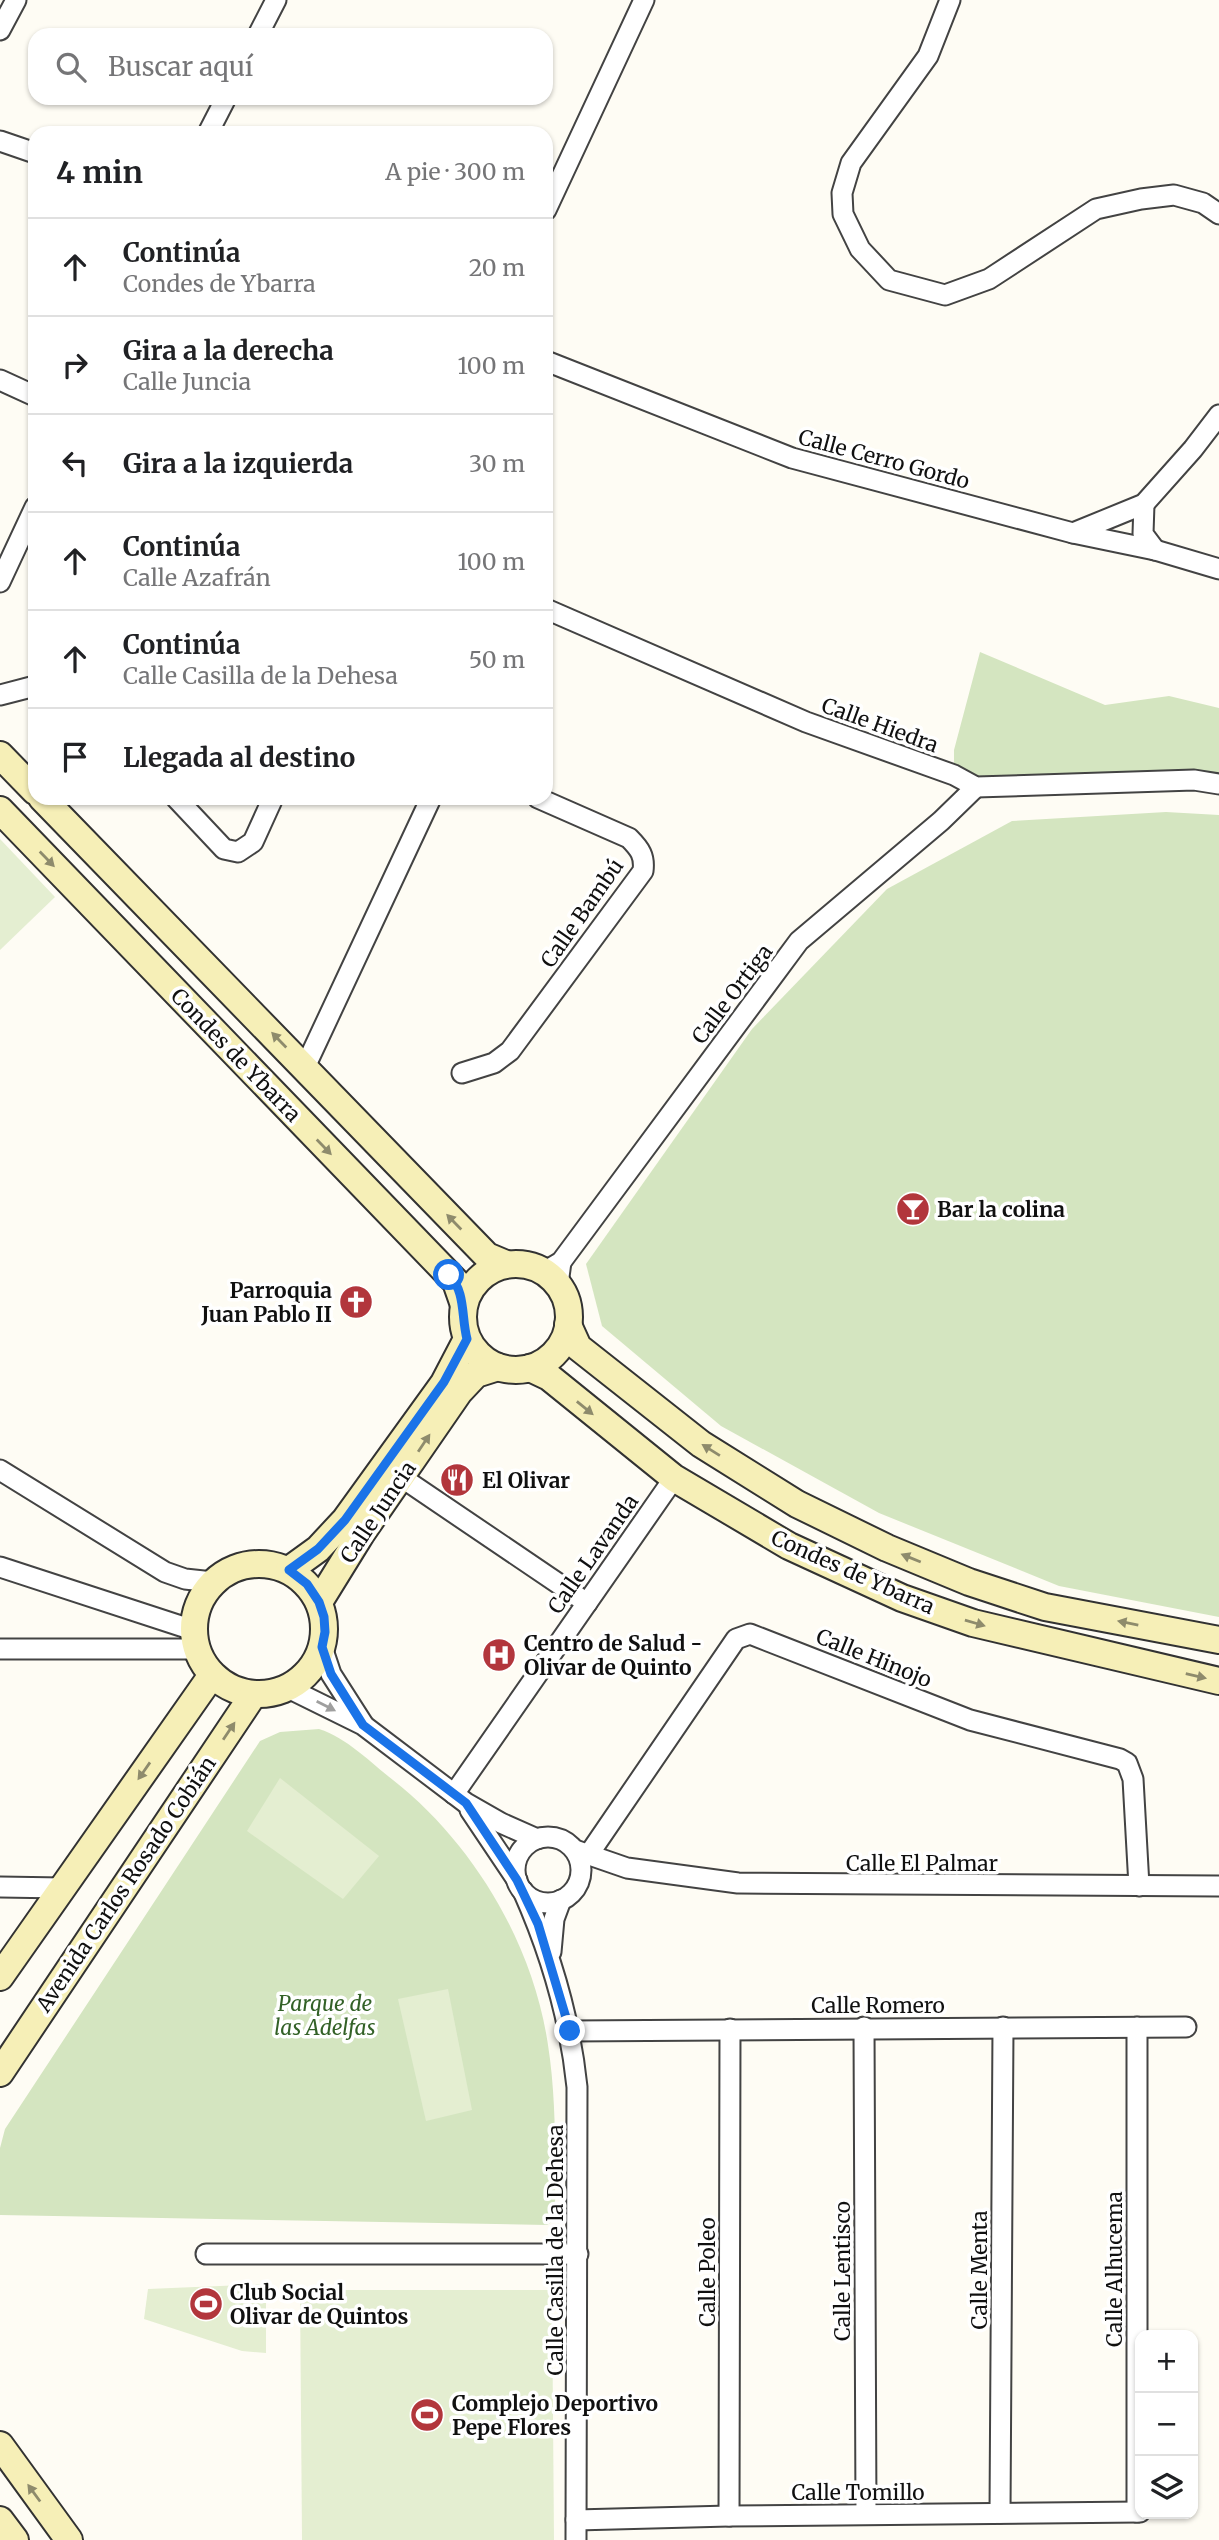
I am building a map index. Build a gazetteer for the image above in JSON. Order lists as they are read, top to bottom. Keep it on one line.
{"streets":{"main road":["Condes de Ybarra","Calle Juncia","Avenida Carlos Rosado Cobián"],"street":["Calle Cerro Gordo","Calle Hiedra","Calle Bambú","Calle Ortiga","Calle Lavanda","Calle Hinojo","Calle El Palmar","Calle Romero","Calle Casilla de la Dehesa","Calle Alhucema","Calle Menta","Calle Lentisco","Calle Poleo","Calle Tomillo"]},"crossings":[["Calle Hiedra","Calle Ortiga"],["Calle Ortiga","Condes de Ybarra"],["Calle Ortiga","Calle Juncia"],["Condes de Ybarra","Calle Juncia"],["Condes de Ybarra","Calle Lavanda"],["Calle Juncia","Avenida Carlos Rosado Cobián"],["Calle Lavanda","Calle Casilla de la Dehesa"],["Calle Hinojo","Calle El Palmar"],["Calle Hinojo","Calle Casilla de la Dehesa"],["Calle El Palmar","Calle Casilla de la Dehesa"],["Calle Romero","Calle Casilla de la Dehesa"],["Calle Romero","Calle Alhucema"],["Calle Romero","Calle Menta"],["Calle Romero","Calle Lentisco"],["Calle Romero","Calle Poleo"],["Calle Casilla de la Dehesa","Calle Tomillo"],["Calle Menta","Calle Tomillo"],["Calle Lentisco","Calle Tomillo"],["Calle Poleo","Calle Tomillo"]],"parks":["Parque de las Adelfas"],"places":{"bar":["Bar la colina"],"church":["Parroquia Juan Pablo II"],"restaurant":["El Olivar"],"hospital":["Centro de Salud - Olivar de Quinto"],"sports":["Club Social Olivar de Quintos","Complejo Deportivo Pepe Flores"]},"page":{"search":"Buscar aquí","heading":["4 min","A pie · 300 m"],"list":[["Continúa","Condes de Ybarra","20 m"],["Gira a la derecha","Calle Juncia","100 m"],["Gira a la izquierda","30 m"],["Continúa","Calle Azafrán","100 m"],["Continúa","Calle Casilla de la Dehesa","50 m"],"Llegada al destino"],"map_buttons":["+","−"]}}
